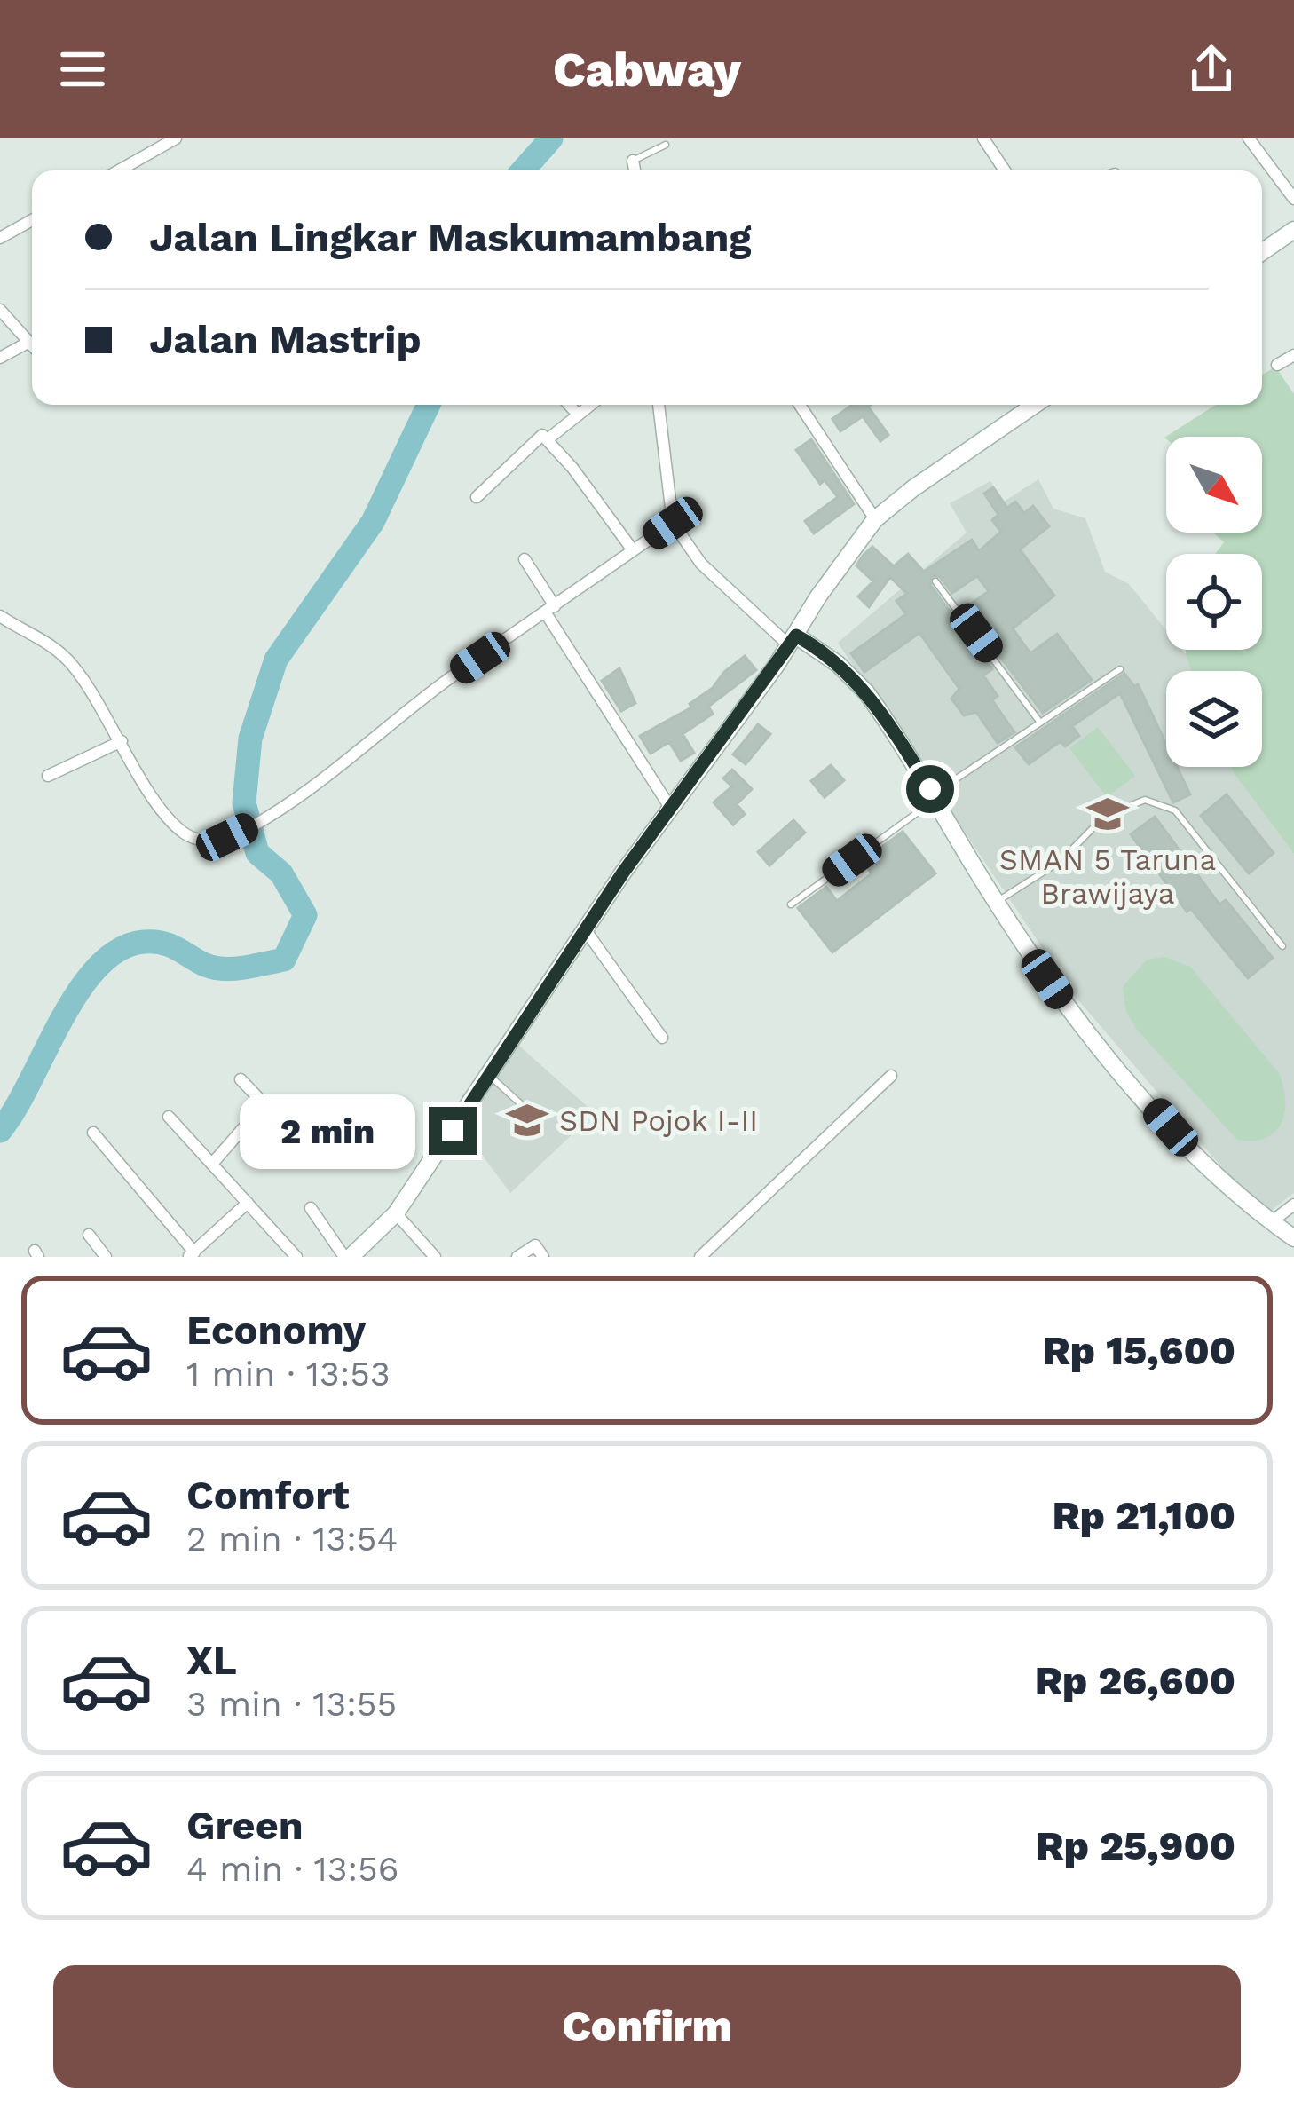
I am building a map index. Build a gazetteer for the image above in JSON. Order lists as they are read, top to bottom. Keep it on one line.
{"places":{"school or university":["SMAN 5 Taruna Brawijaya","SDN Pojok I-II"]},"north":"bottom right","page":{"header":"Cabway","banner":["Jalan Lingkar Maskumambang","Jalan Mastrip"],"bubble":"2 min","list":[{"name":"Economy","note":"1 min · 13:53","value":"Rp 15,600"},{"name":"Comfort","note":"2 min · 13:54","value":"Rp 21,100"},{"name":"XL","note":"3 min · 13:55","value":"Rp 26,600"},{"name":"Green","note":"4 min · 13:56","value":"Rp 25,900"}],"buttons":"Confirm"}}
